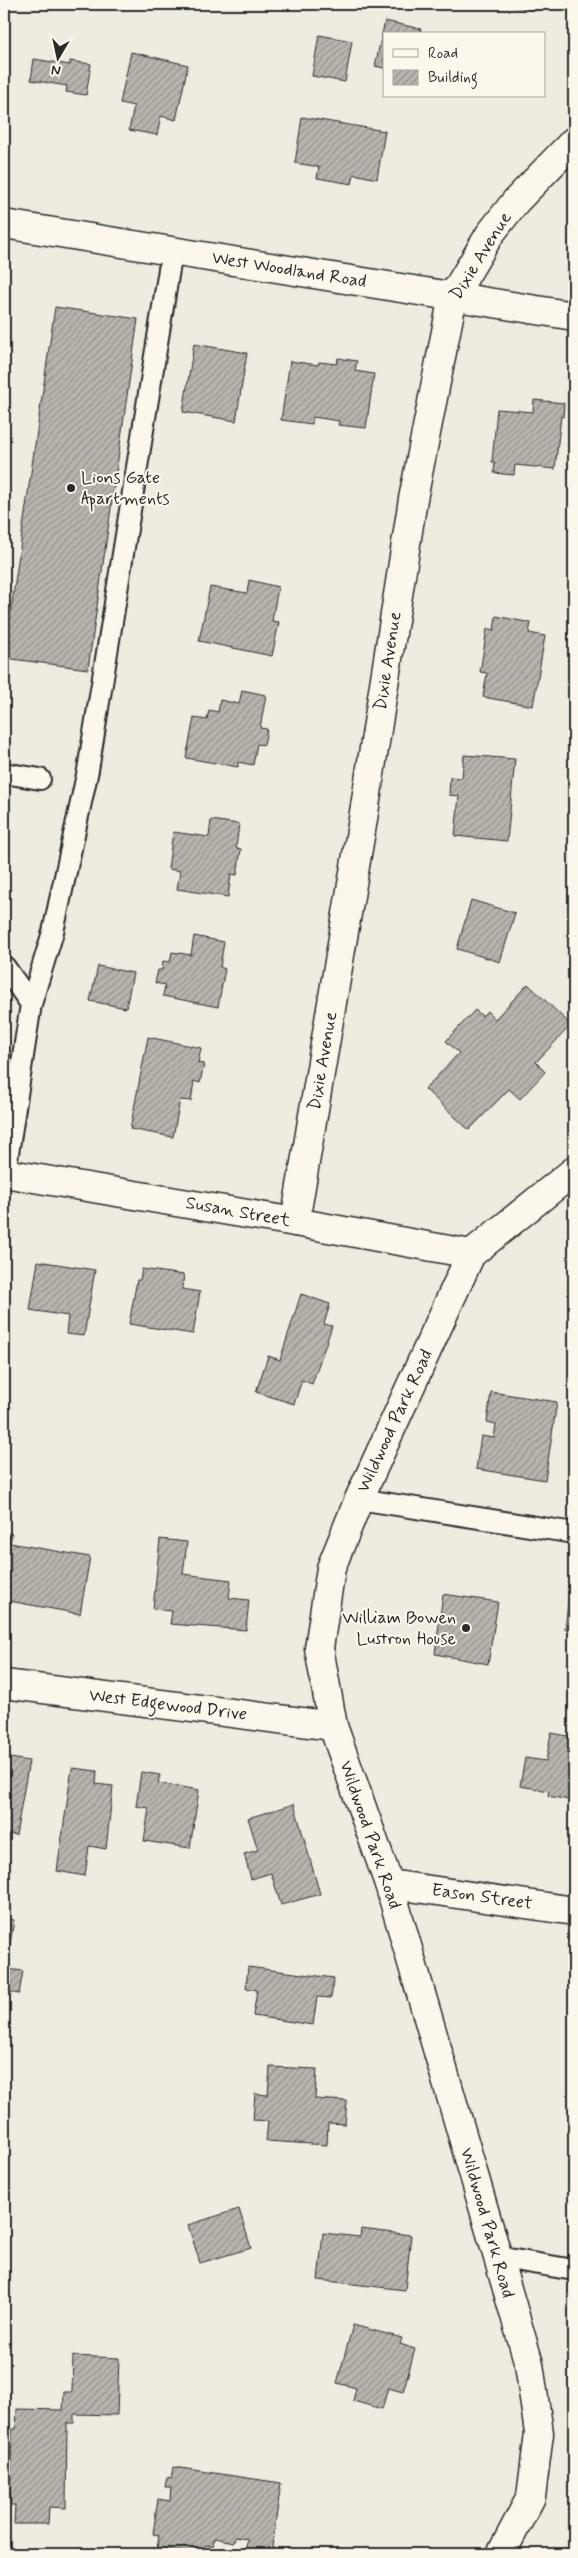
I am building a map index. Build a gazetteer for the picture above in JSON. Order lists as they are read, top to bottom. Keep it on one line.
{"streets":{"street":["Dixie Avenue","West Woodland Road","Susan Street","Wildwood Park Road","West Edgewood Drive","Eason Street"]},"crossings":[["Dixie Avenue","West Woodland Road"],["Dixie Avenue","Susan Street"],["Susan Street","Wildwood Park Road"],["Wildwood Park Road","West Edgewood Drive"],["Wildwood Park Road","Eason Street"]],"places":["Lions Gate Apartments","William Bowen Lustron House"],"legend":["Road","Building"],"north":"bottom"}
